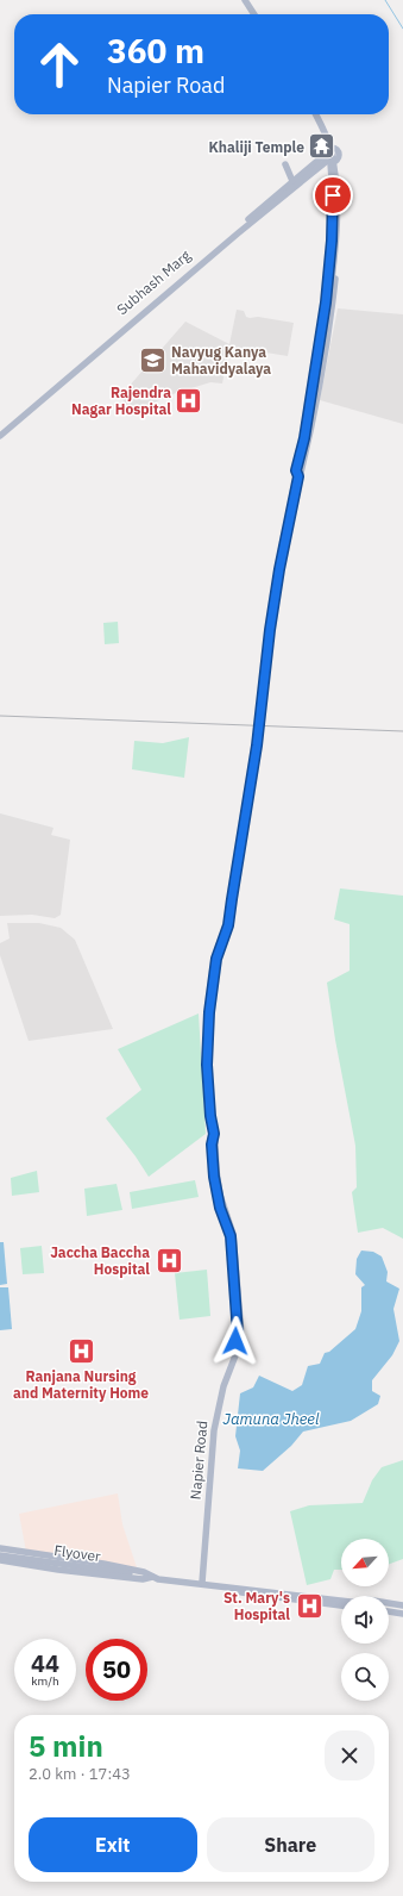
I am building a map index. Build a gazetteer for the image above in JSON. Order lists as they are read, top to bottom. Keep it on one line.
{"streets":{"main road":["Subhash Marg","Napier Road","Flyover"]},"water":["Jamuna Jheel"],"places":{"temple":["Khaliji Temple"],"school or university":["Navyug Kanya Mahavidyalaya"],"hospital":["Rajendra Nagar Hospital","Jaccha Baccha Hospital","Ranjana Nursing and Maternity Home","St. Mary's Hospital"]},"north":"bottom left","page":{"turn":["360 m","Napier Road"],"speed":"44 km/h","limit":"50","heading":["5 min","2.0 km · 17:43"],"buttons":["Exit","Share"]}}
